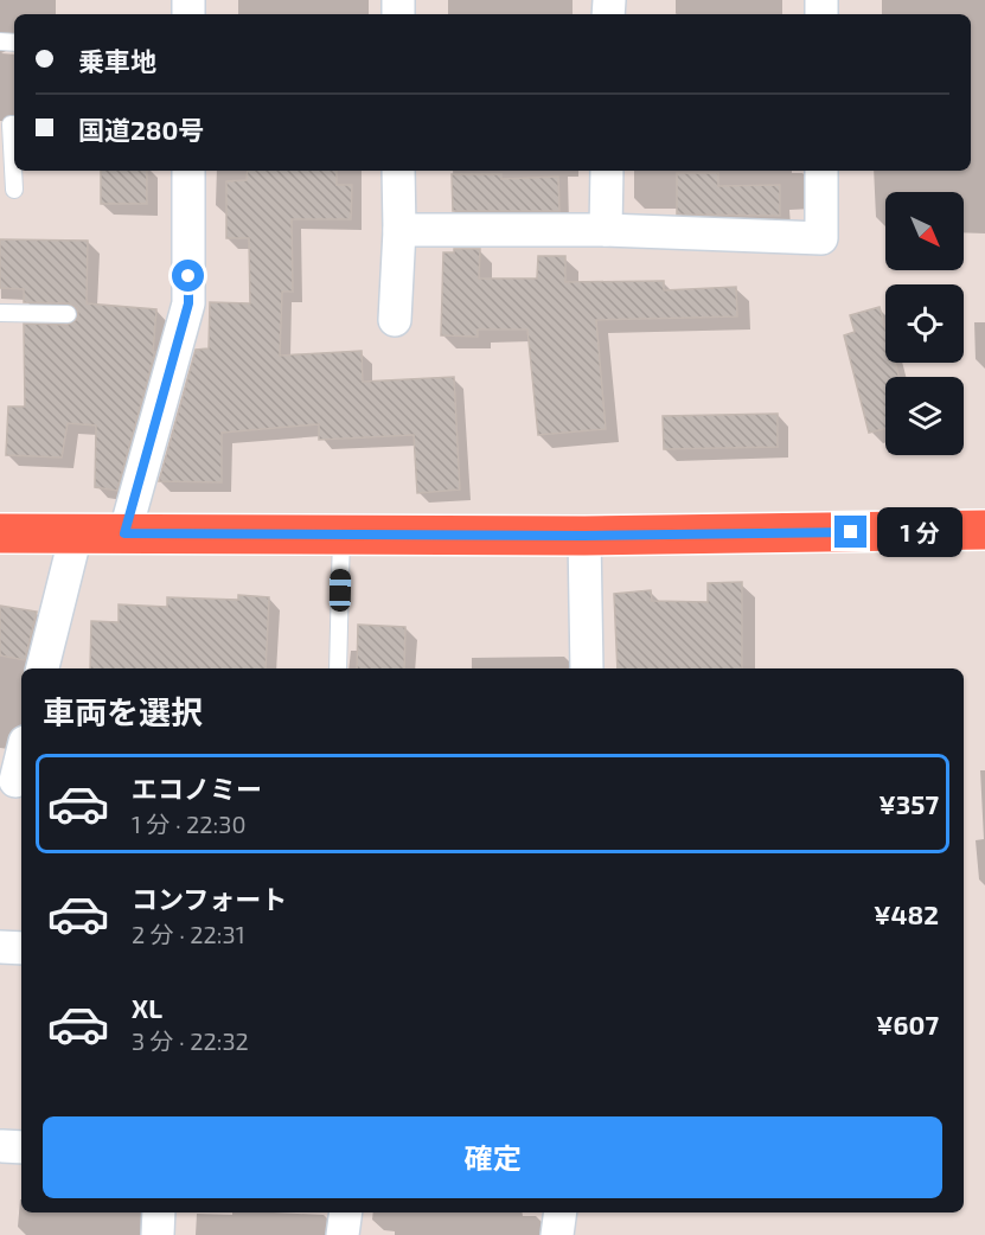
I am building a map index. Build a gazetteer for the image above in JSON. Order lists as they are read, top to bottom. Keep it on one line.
{"north":"bottom right","page":{"banner":["乗車地","国道280号"],"bubble":"1 分","heading":"車両を選択","list":[{"name":"エコノミー","note":"1 分 · 22:30","value":"¥357"},{"name":"コンフォート","note":"2 分 · 22:31","value":"¥482"},{"name":"XL","note":"3 分 · 22:32","value":"¥607"}],"buttons":"確定"}}
